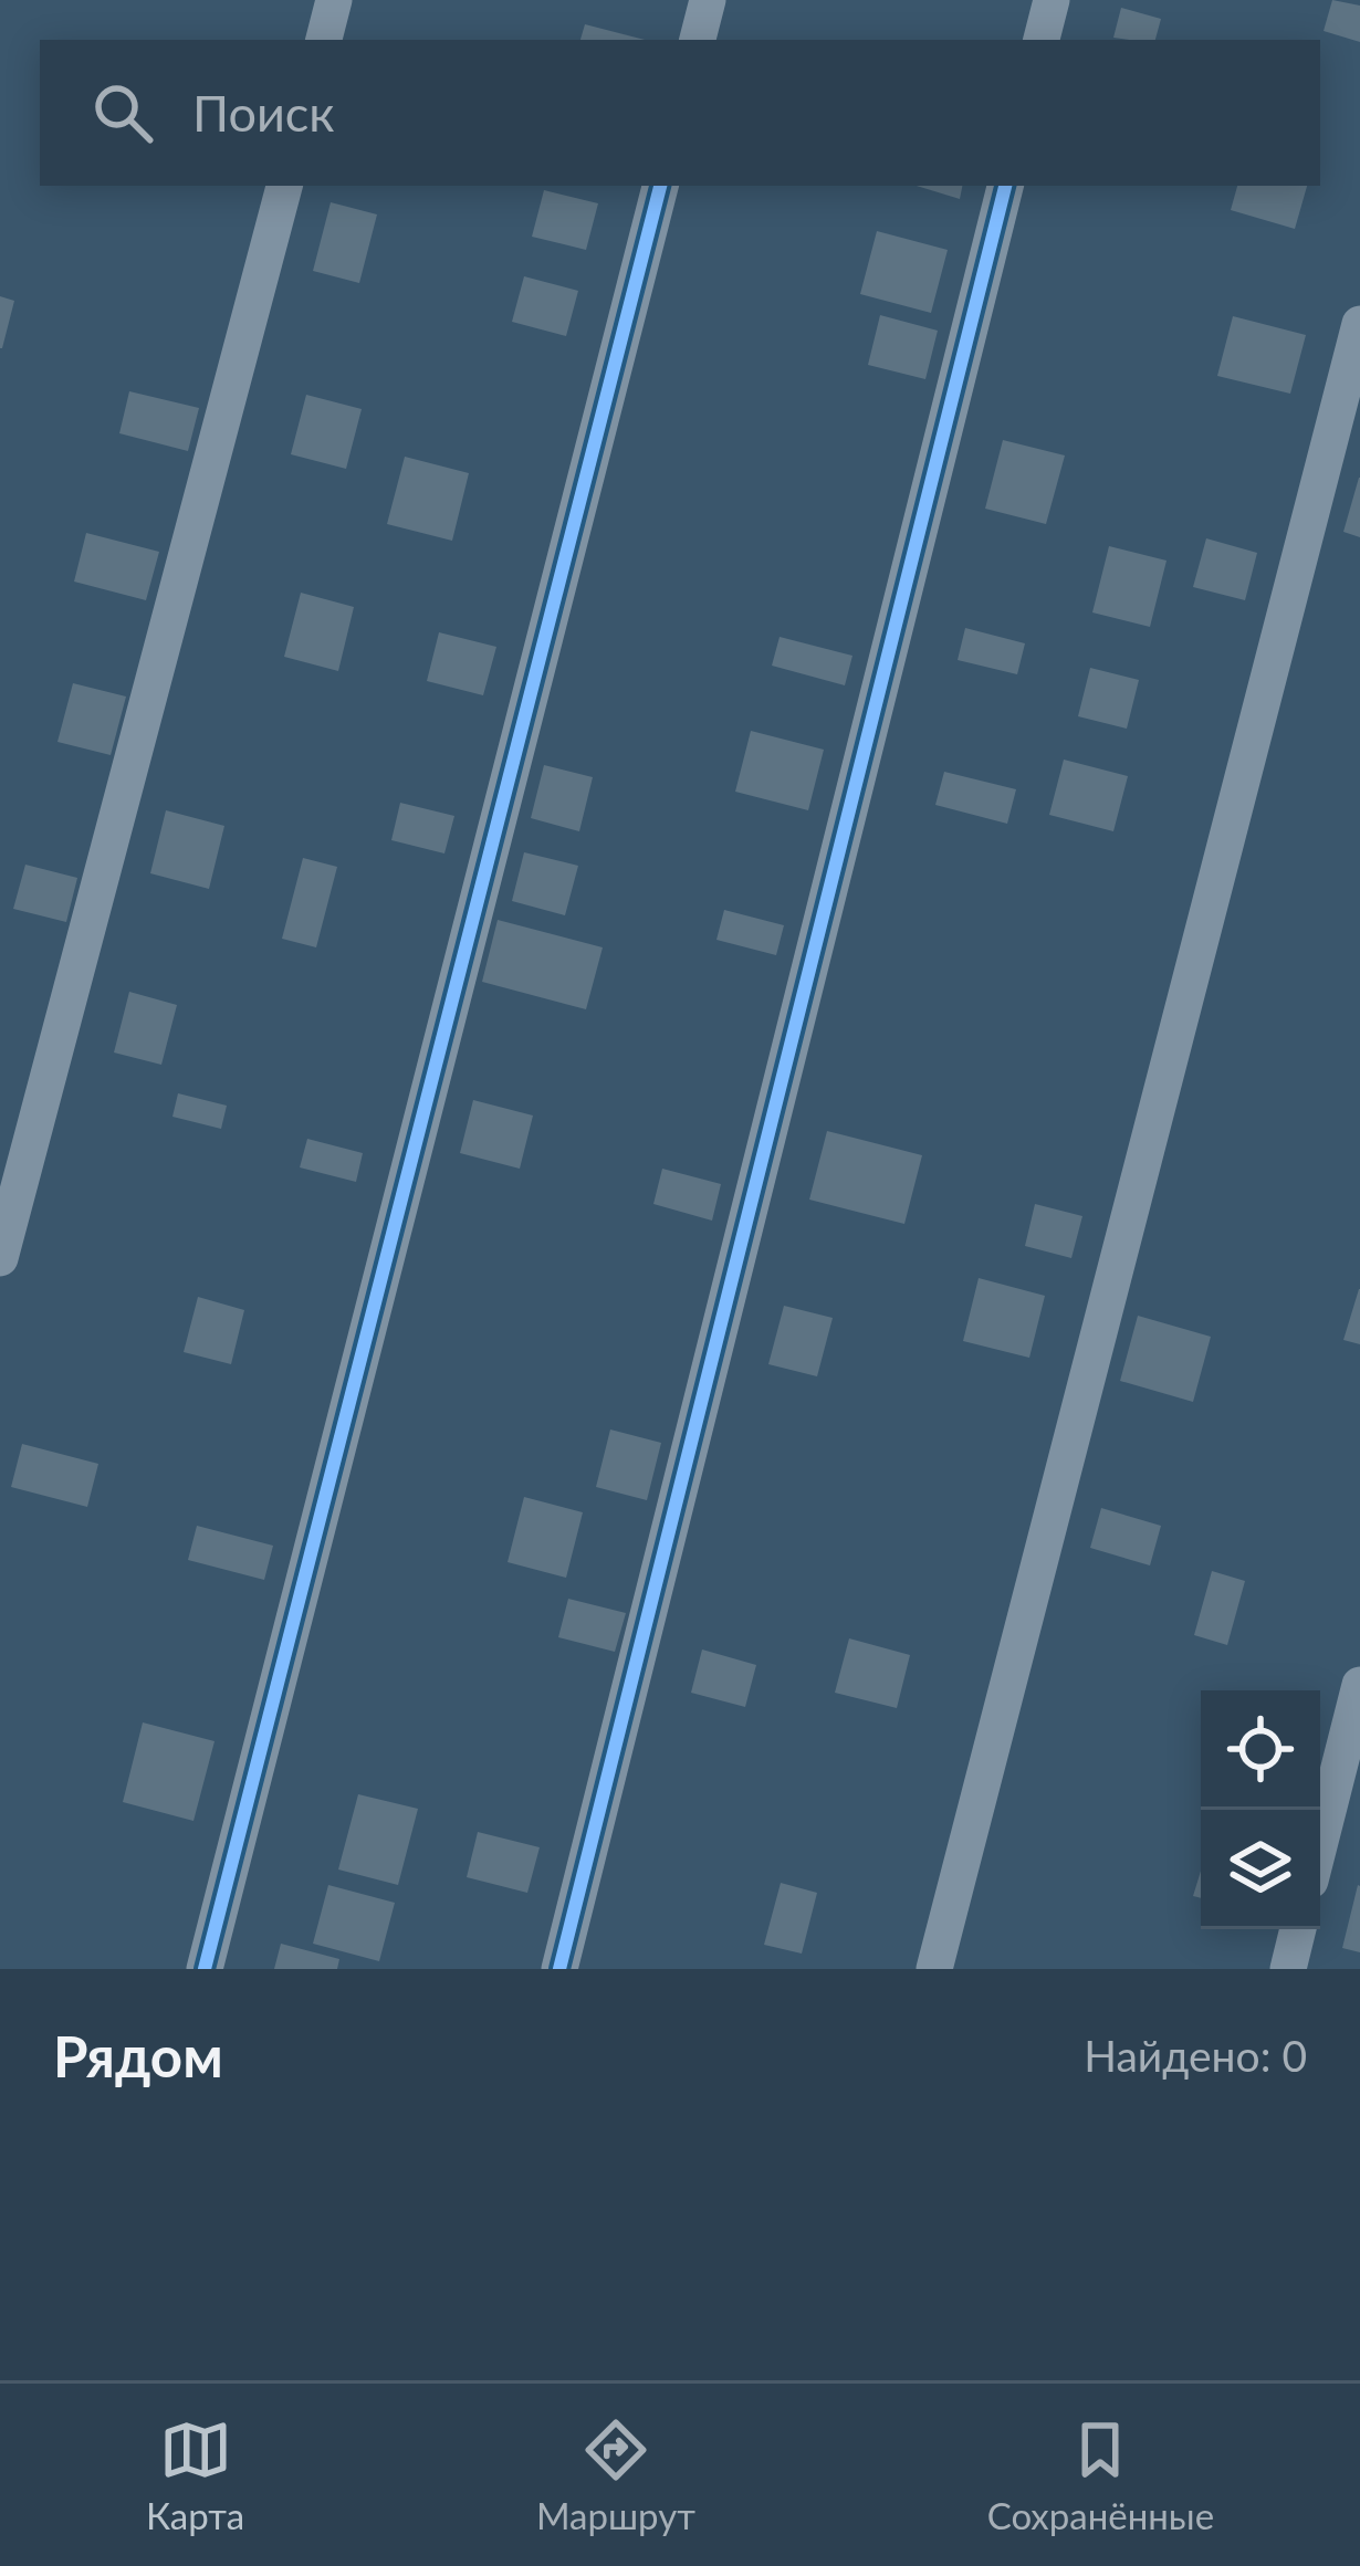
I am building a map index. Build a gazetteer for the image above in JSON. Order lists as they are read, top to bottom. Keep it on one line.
{"page":{"search":"Поиск","heading":["Рядом","Найдено: 0"],"nav":["Карта","Маршрут","Сохранённые"]}}
